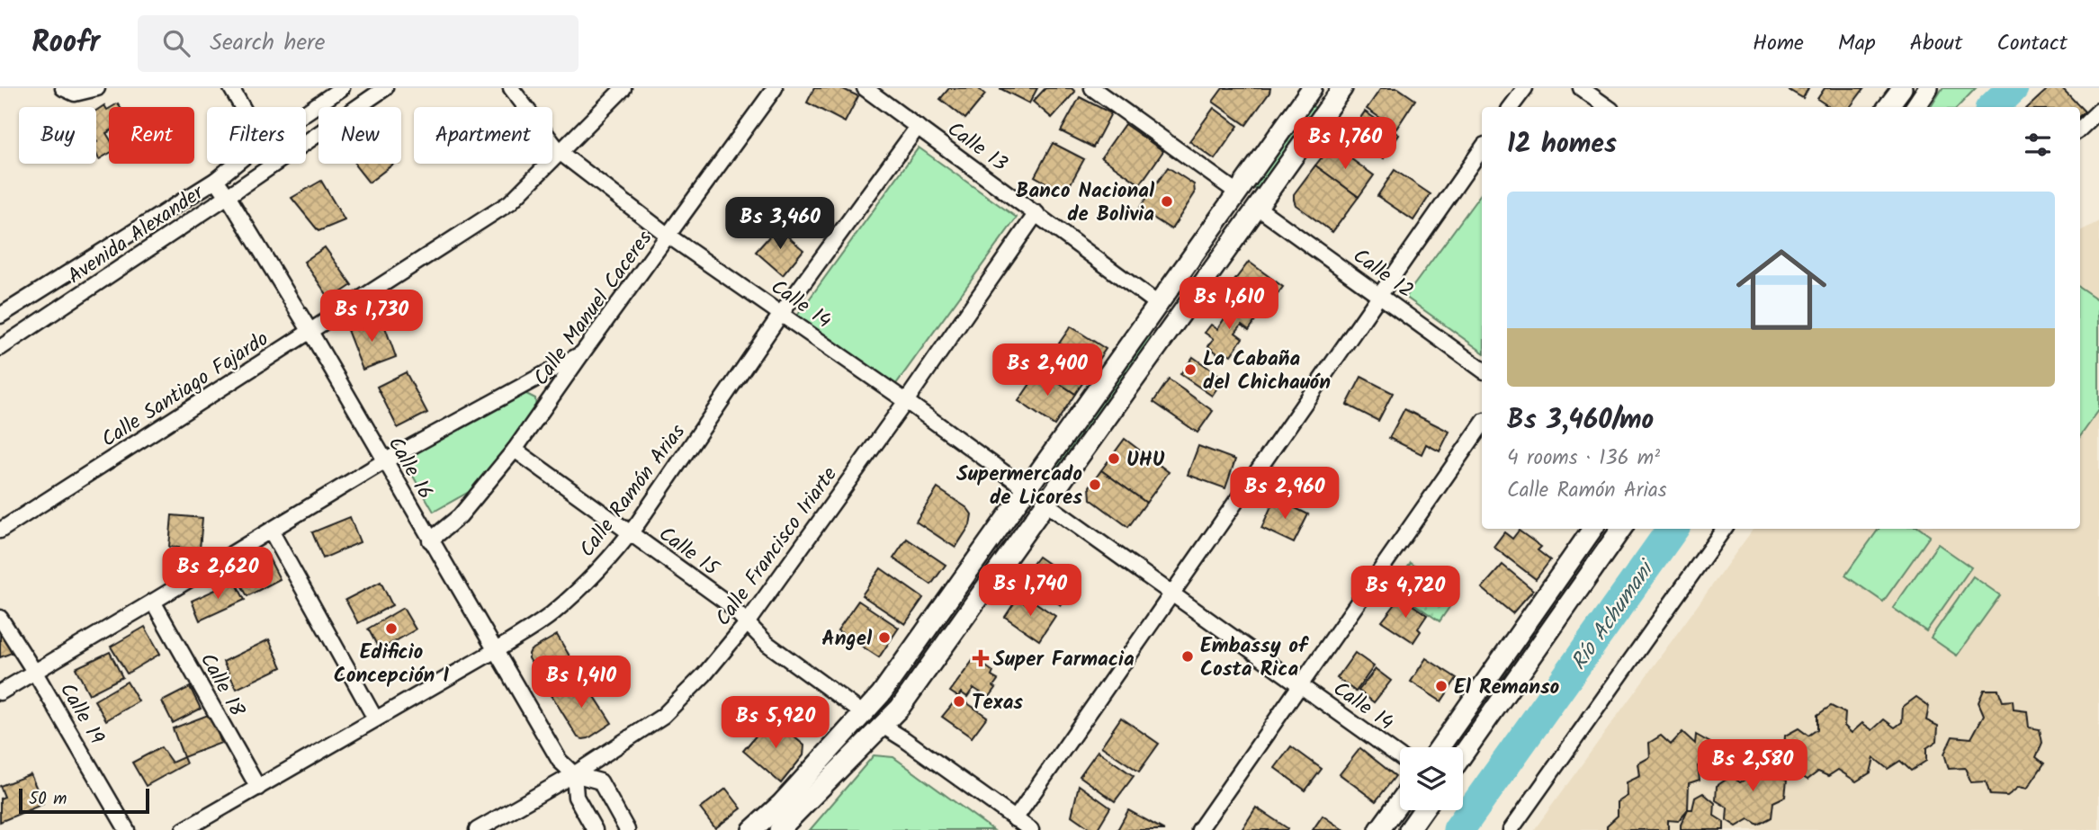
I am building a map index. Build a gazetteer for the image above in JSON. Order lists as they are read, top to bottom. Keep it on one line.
{"streets":{"street":["Calle 13","Avenida Alexander","Calle 12","Calle 14","Calle Manuel Caceres","Calle Santiago Fajardo","Calle 16","Calle Ramón Arias","Calle Francisco Iriarte","Calle 15","Calle 18","Calle 19"]},"crossings":[["Calle 13","Calle Ramón Arias"],["Calle 13","Calle Francisco Iriarte"],["Avenida Alexander","Calle 16"],["Calle 14","Calle Manuel Caceres"],["Calle 14","Calle Santiago Fajardo"],["Calle 14","Calle Ramón Arias"],["Calle 14","Calle Francisco Iriarte"],["Calle Manuel Caceres","Calle 16"],["Calle Manuel Caceres","Calle 15"],["Calle Santiago Fajardo","Calle 16"],["Calle 16","Calle Ramón Arias"],["Calle 16","Calle Francisco Iriarte"],["Calle Ramón Arias","Calle 15"],["Calle Ramón Arias","Calle 18"],["Calle Francisco Iriarte","Calle 15"]],"water":["Río Achumani"],"places":{"other":["Banco Nacional de Bolivia","La Cabaña del Chichauón","UHU","Supermercado de Licores","Edificio Concepción I","Angel","Embassy of Costa Rica","El Remanso","Texas"],"health":["Super Farmacia"]},"scale_bar":"50 m","page":{"header":"Roofr","search":"Search here","nav":["Home","Map","About","Contact"],"chip":["Buy","Rent","Filters","New","Apartment"],"heading":"12 homes","price":["Bs 1,760","Bs 3,460","Bs 1,610","Bs 1,730","Bs 2,400","Bs 2,960","Bs 2,620","Bs 1,740","Bs 4,720","Bs 1,410","Bs 5,920","Bs 2,580"],"list":[{"name":"Bs 3,460/mo","note":"4 rooms · 136 m² · Calle Ramón Arias"}],"scale":"50 m"}}
